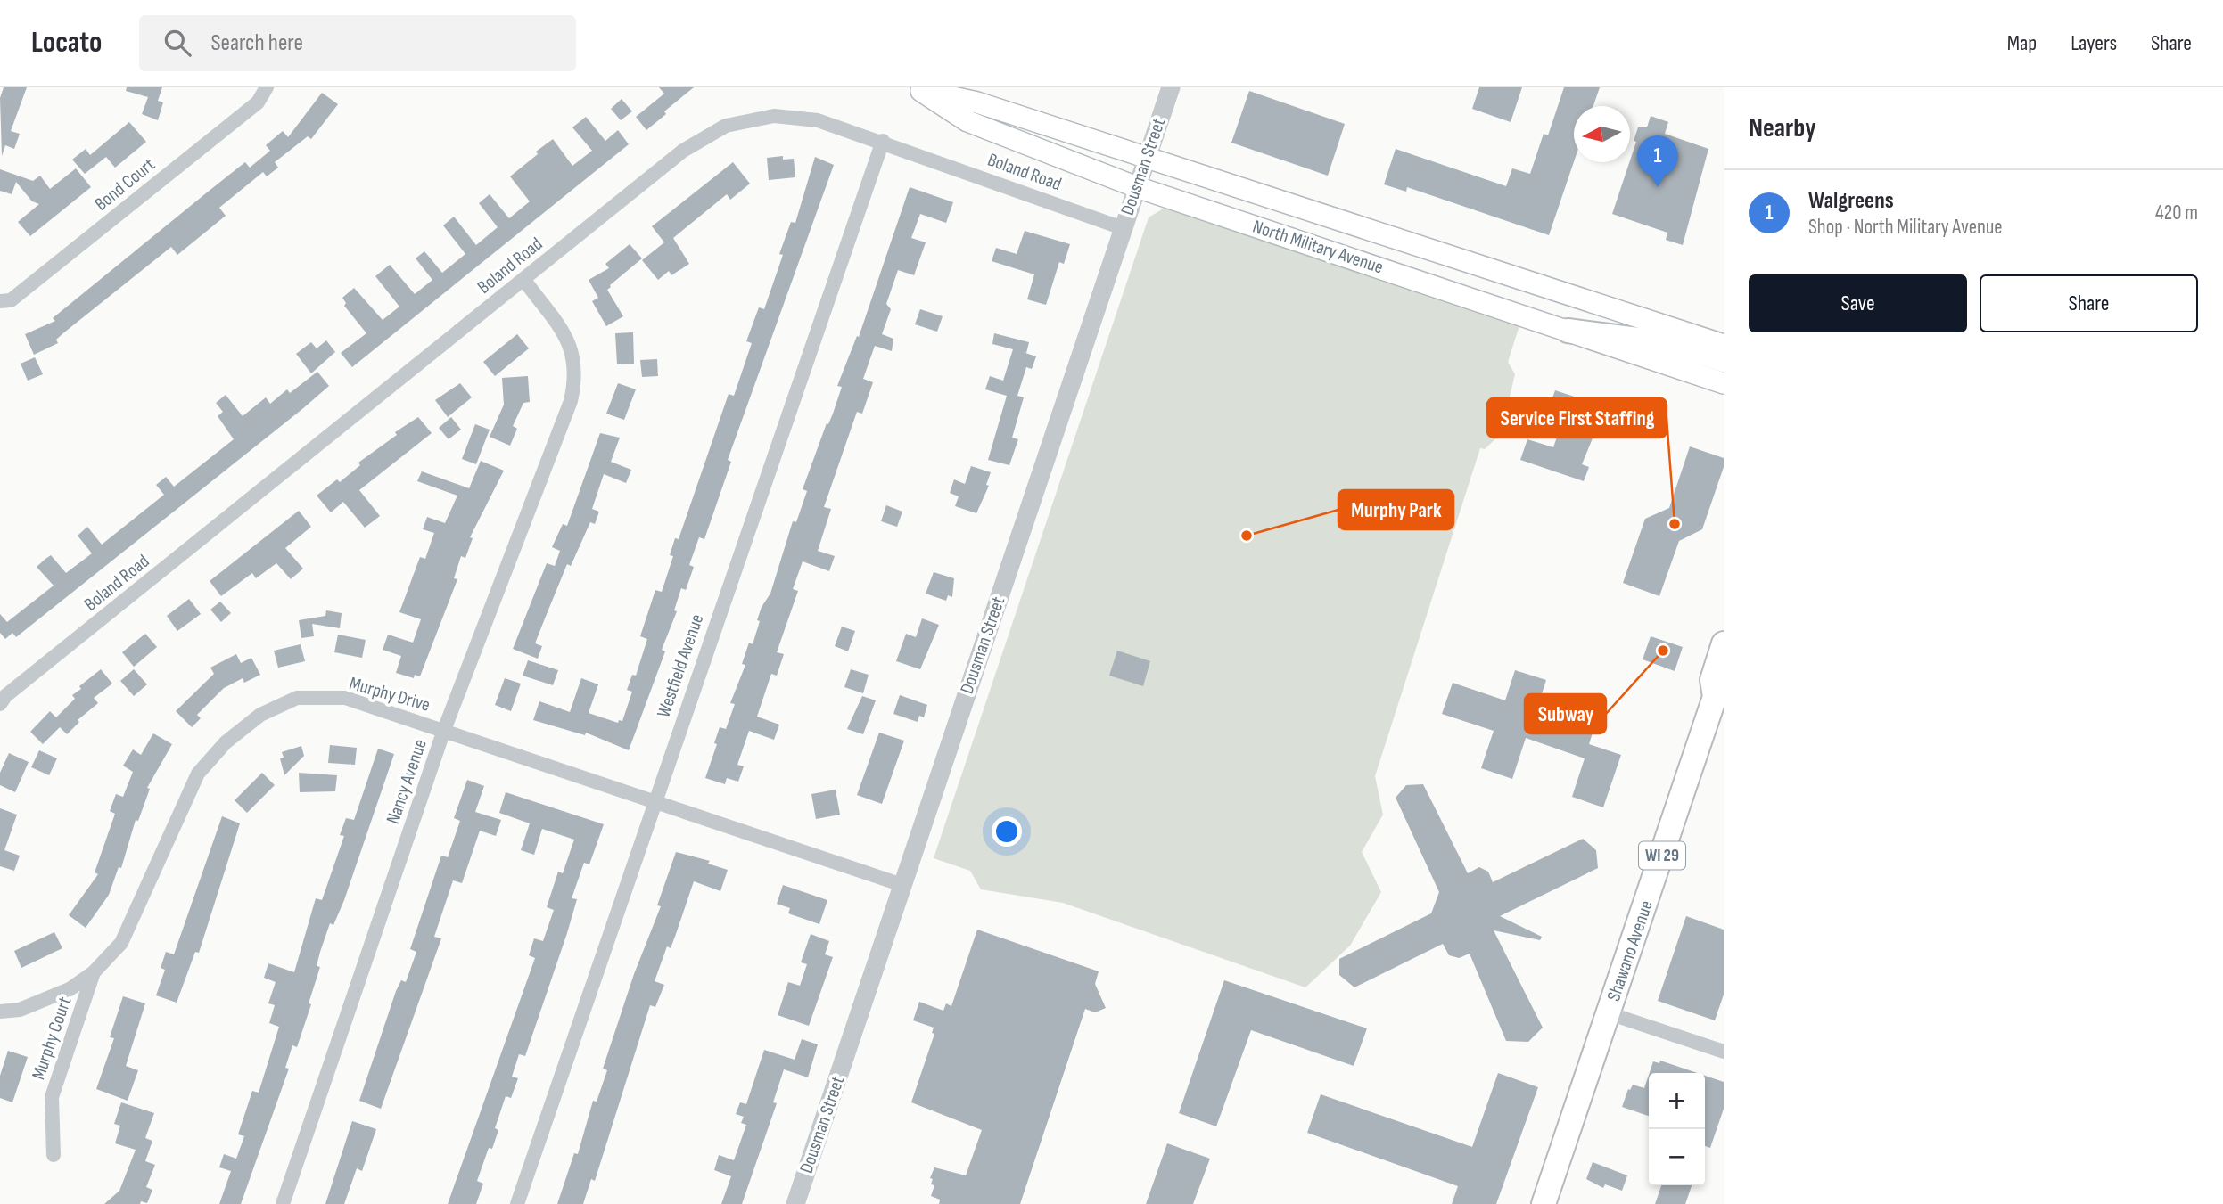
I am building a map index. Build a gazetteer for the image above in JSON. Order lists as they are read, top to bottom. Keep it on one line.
{"streets":{"main road":["North Military Avenue","WI 29","Shawano Avenue"],"street":["Dousman Street","Boland Road","Bond Court","Westfield Avenue","Murphy Drive","Nancy Avenue","Murphy Court"]},"crossings":[["Dousman Street","Boland Road"],["Dousman Street","North Military Avenue"],["Dousman Street","Murphy Drive"],["Boland Road","Westfield Avenue"],["Boland Road","Nancy Avenue"],["Westfield Avenue","Murphy Drive"],["Murphy Drive","Nancy Avenue"],["Murphy Drive","Murphy Court"]],"places":["Service First Staffing","Murphy Park","Subway"],"north":"left","page":{"header":"Locato","search":"Search here","nav":["Map","Layers","Share"],"heading":"Nearby","pins":"1","list":[{"mark":"1","name":"Walgreens","note":"Shop · North Military Avenue","value":"420 m"}],"buttons":["Save","Share"],"map_buttons":["+","−"]}}
